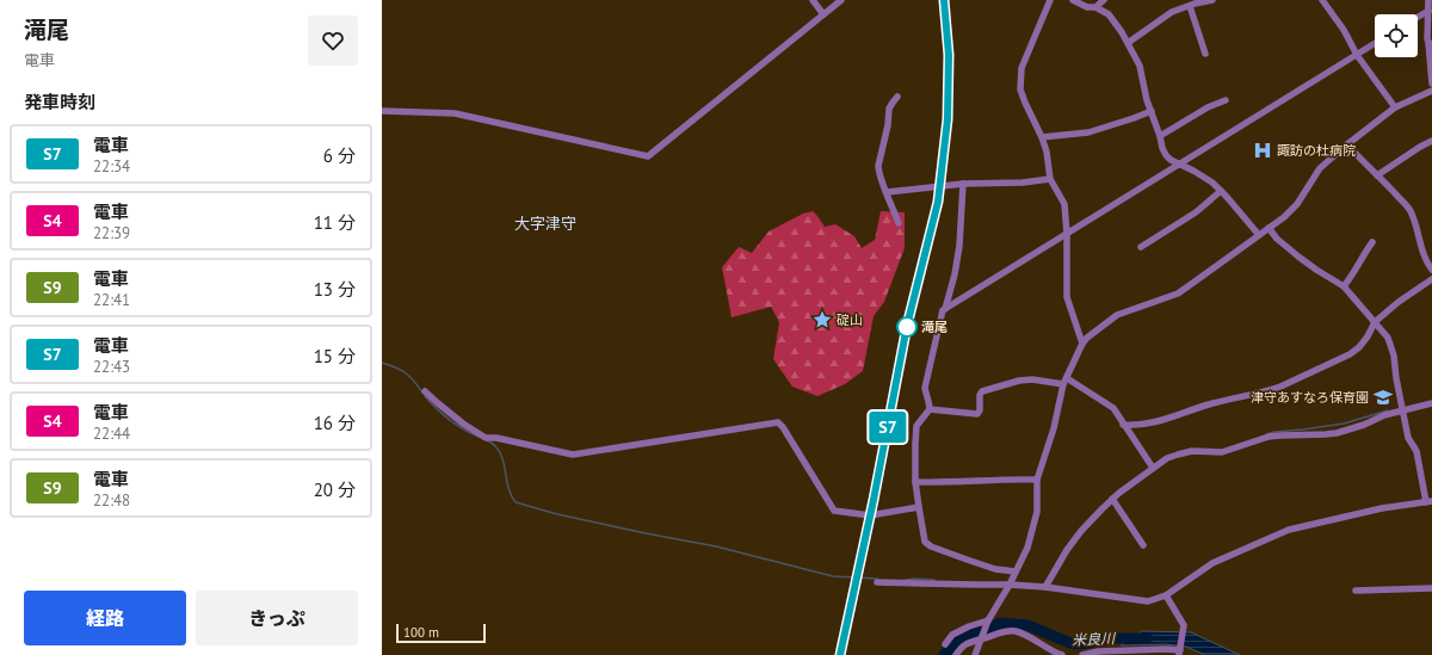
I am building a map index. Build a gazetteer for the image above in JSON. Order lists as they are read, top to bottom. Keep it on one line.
{"districts":["大字津守"],"water":["米良川"],"places":{"hospital":["諏訪の杜病院"],"place":["碇山"],"other":["滝尾"],"school or university":["津守あすなろ保育園"]},"scale_bar":"100 m","page":{"heading":[["滝尾","電車"],"発車時刻"],"on_map":"S7","list":[{"mark":"S7","name":"電車","note":"22:34","value":"6 分"},{"mark":"S4","name":"電車","note":"22:39","value":"11 分"},{"mark":"S9","name":"電車","note":"22:41","value":"13 分"},{"mark":"S7","name":"電車","note":"22:43","value":"15 分"},{"mark":"S4","name":"電車","note":"22:44","value":"16 分"},{"mark":"S9","name":"電車","note":"22:48","value":"20 分"}],"buttons":["経路","きっぷ"],"scale":"100 m"}}
